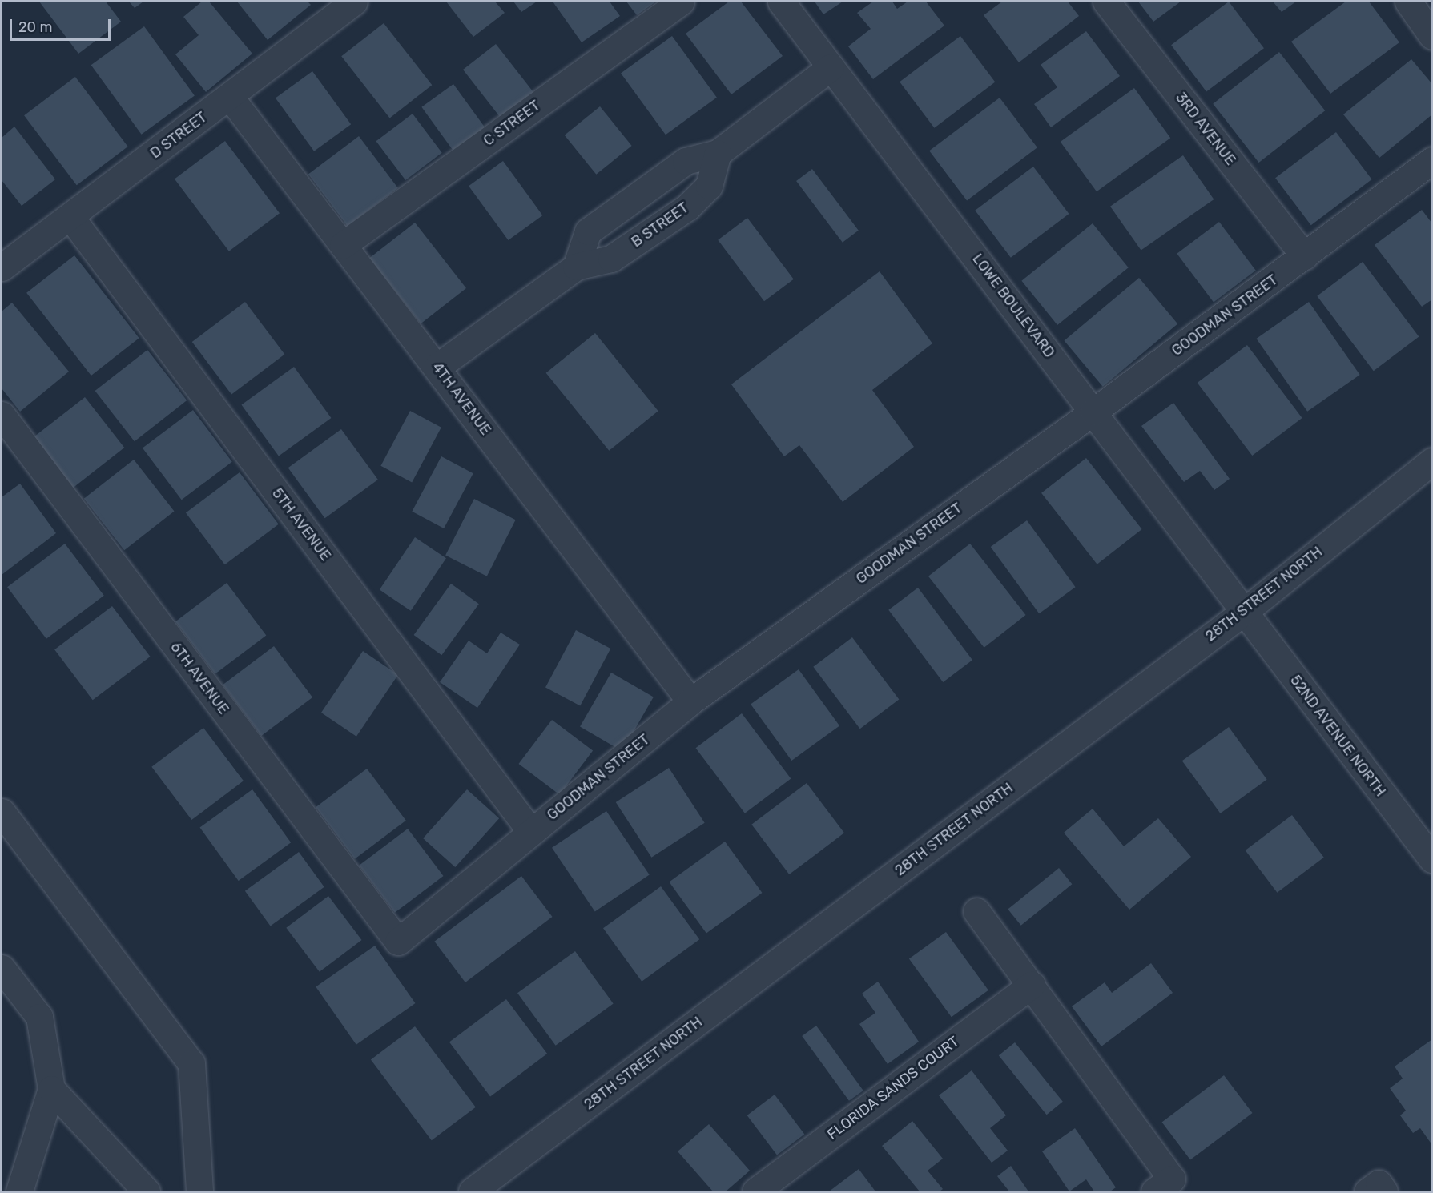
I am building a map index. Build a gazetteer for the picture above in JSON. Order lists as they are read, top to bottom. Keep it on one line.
{"streets":{"street":["C STREET","3RD AVENUE","D STREET","B STREET","LOWE BOULEVARD","GOODMAN STREET","4TH AVENUE","5TH AVENUE","28TH STREET NORTH","6TH AVENUE","52ND AVENUE NORTH","FLORIDA SANDS COURT"]},"crossings":[["C STREET","4TH AVENUE"],["3RD AVENUE","GOODMAN STREET"],["D STREET","4TH AVENUE"],["D STREET","5TH AVENUE"],["B STREET","4TH AVENUE"],["LOWE BOULEVARD","GOODMAN STREET"],["LOWE BOULEVARD","28TH STREET NORTH"],["LOWE BOULEVARD","52ND AVENUE NORTH"],["GOODMAN STREET","4TH AVENUE"],["GOODMAN STREET","5TH AVENUE"],["GOODMAN STREET","6TH AVENUE"],["28TH STREET NORTH","52ND AVENUE NORTH"]],"scale_bar":"20 m"}
